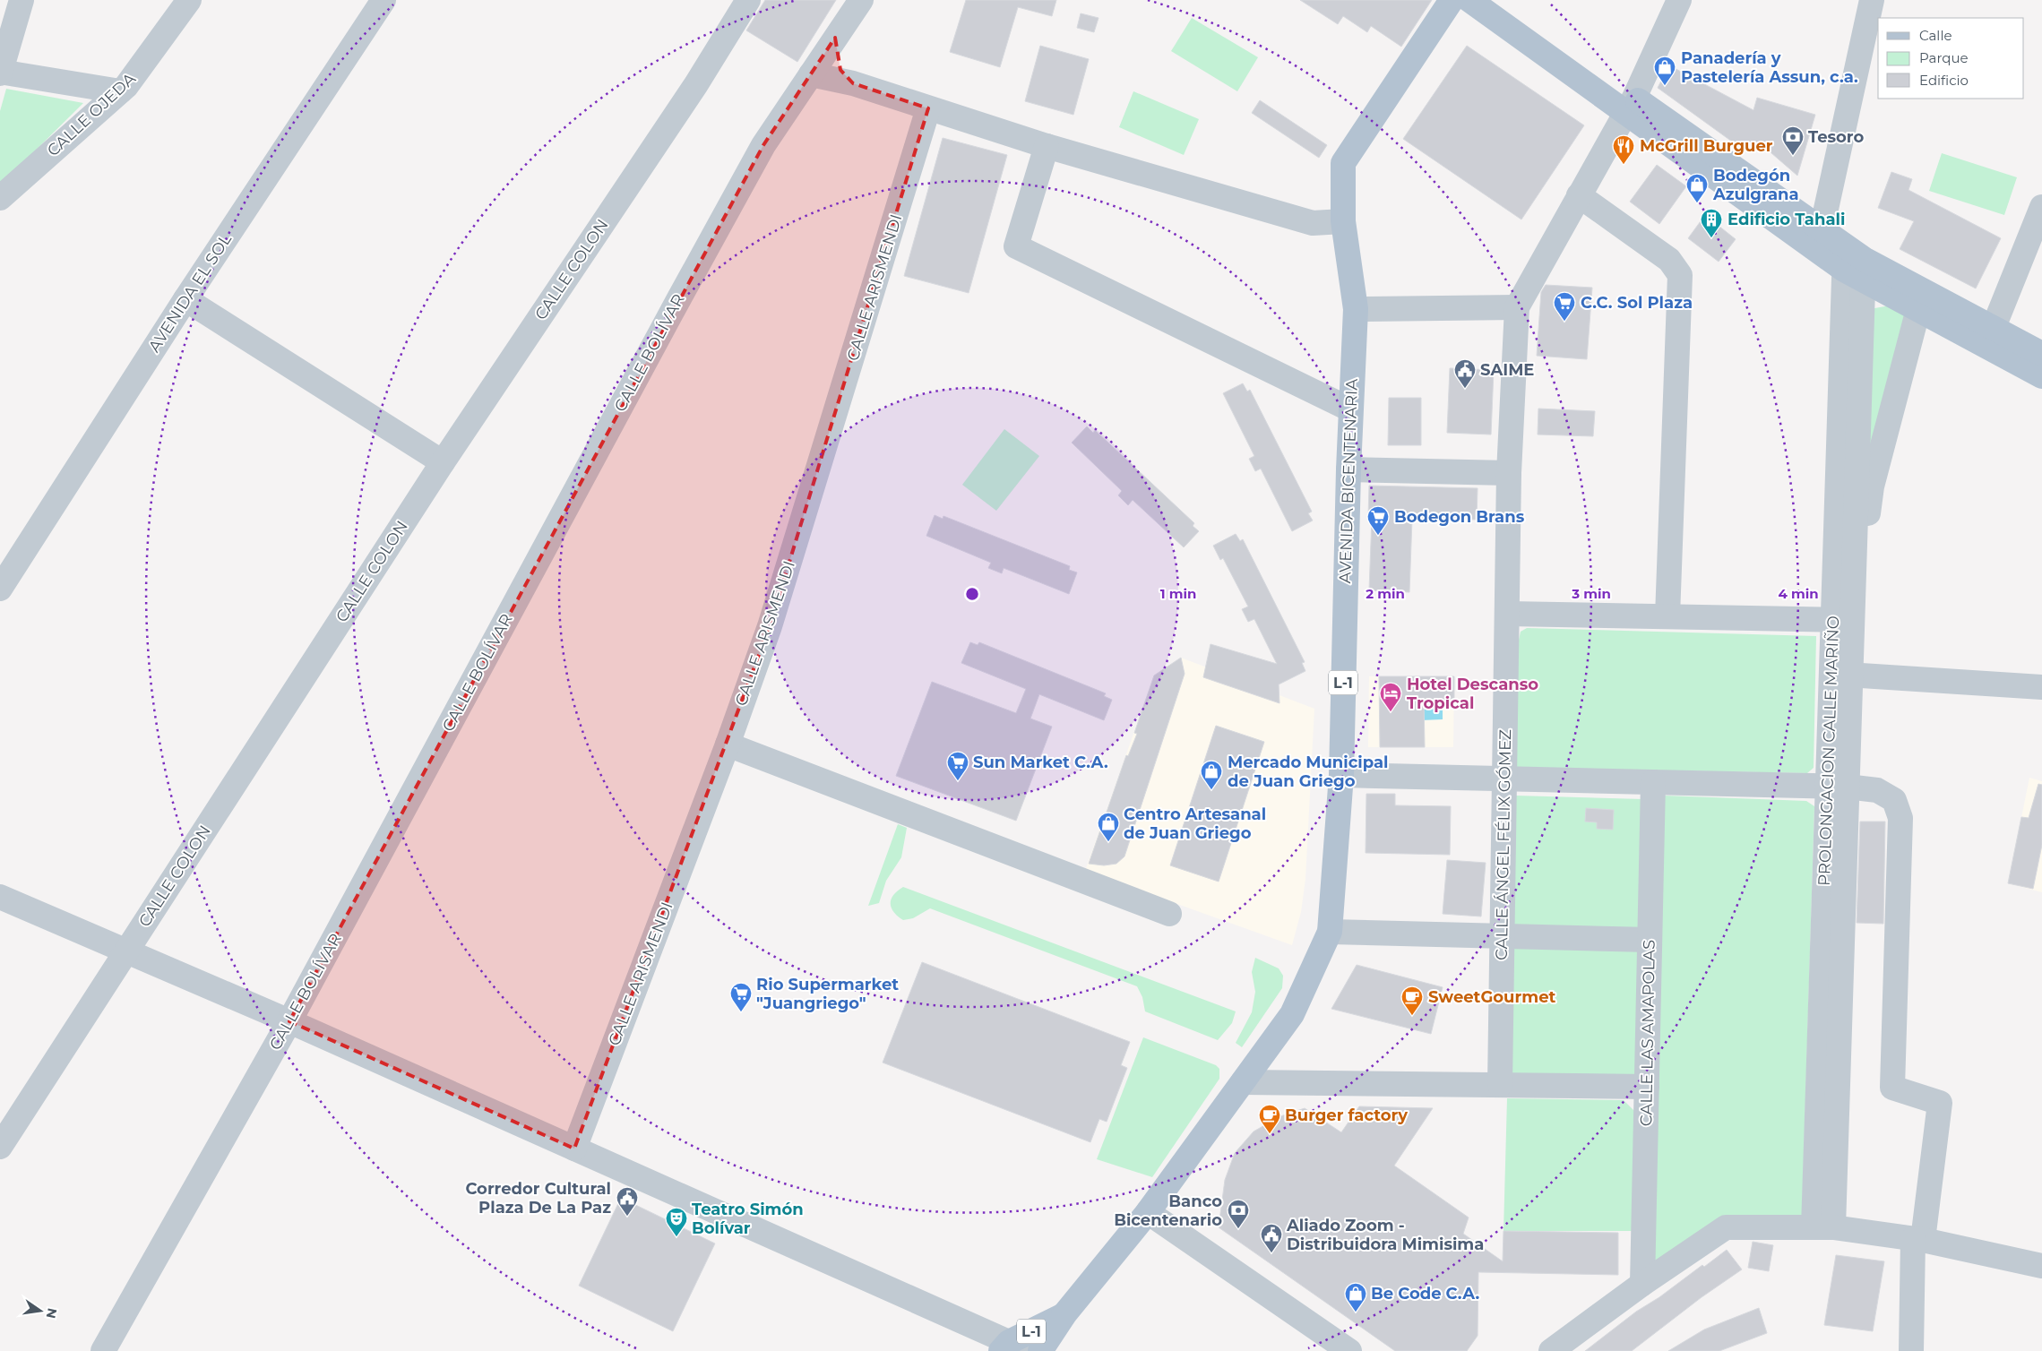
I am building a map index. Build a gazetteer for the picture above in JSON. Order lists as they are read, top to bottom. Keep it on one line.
{"streets":{"main road":["AVENIDA BICENTENARIA","L-1"],"street":["CALLE OJEDA","CALLE COLON","CALLE ARISMENDI","AVENIDA EL SOL","CALLE BOLÍVAR","PROLONGACION CALLE MARIÑO","CALLE ÁNGEL FÉLIX GÓMEZ","CALLE LAS AMAPOLAS"]},"places":{"shop":["Panadería y Pastelería Assun, c.a.","Bodegón Azulgrana","Mercado Municipal de Juan Griego","Centro Artesanal de Juan Griego","Be Code C.A."],"bank":["Tesoro","Banco Bicentenario"],"restaurant":["McGrill Burguer"],"building":["Edificio Tahali"],"supermarket":["C.C. Sol Plaza","Bodegon Brans","Sun Market C.A.","Rio Supermarket \"Juangriego\""],"public building":["SAIME","Corredor Cultural Plaza De La Paz","Aliado Zoom - Distribuidora Mimisima"],"hotel":["Hotel Descanso Tropical"],"cafe":["SweetGourmet","Burger factory"],"theatre":["Teatro Simón Bolívar"]},"legend":["Calle","Parque","Edificio"],"north":"right","rings":["1 min","2 min","3 min","4 min"]}
